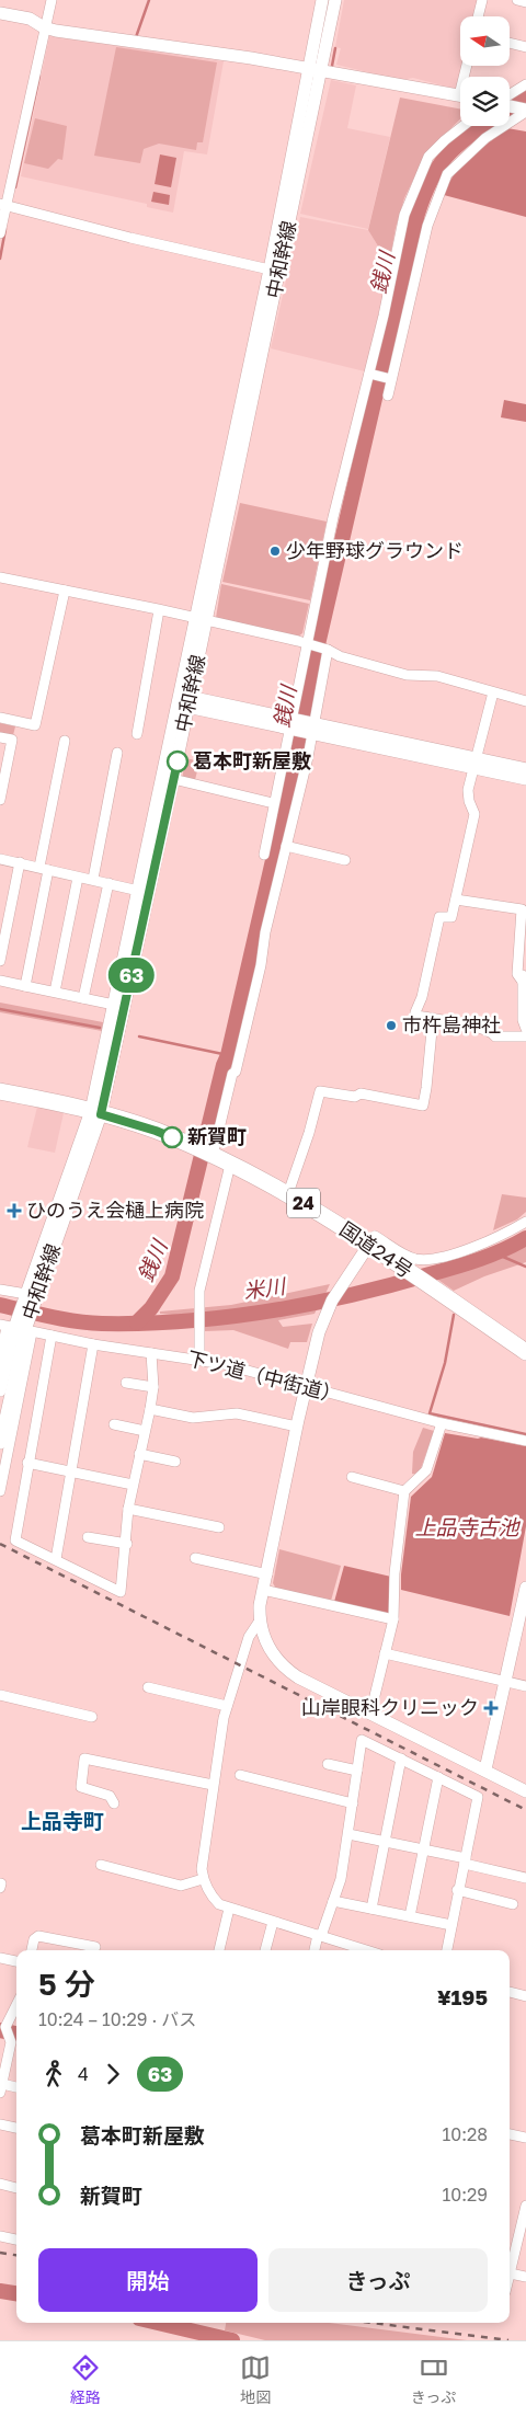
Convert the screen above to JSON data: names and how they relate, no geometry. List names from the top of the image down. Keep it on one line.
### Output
{"streets":{"highway":["24","国道24号"],"main road":["中和幹線"],"street":["下ツ道（中街道）"]},"crossings":[["中和幹線","国道24号"],["中和幹線","下ツ道（中街道）"]],"districts":["上品寺町"],"water":["銭川","米川","上品寺古池"],"places":{"other":["少年野球グラウンド","葛本町新屋敷","市杵島神社","新賀町"],"health":["ひのうえ会樋上病院","山岸眼科クリニック"]},"lines":["bus line 63"],"north":"left","page":{"on_map":"63","heading":["5 分","10:24 – 10:29 · バス","¥195"],"legs":["4","63"],"list":[{"name":"葛本町新屋敷","value":"10:28"},{"name":"新賀町","value":"10:29"}],"buttons":["開始","きっぷ"],"tabs":["経路","地図","きっぷ"]}}
